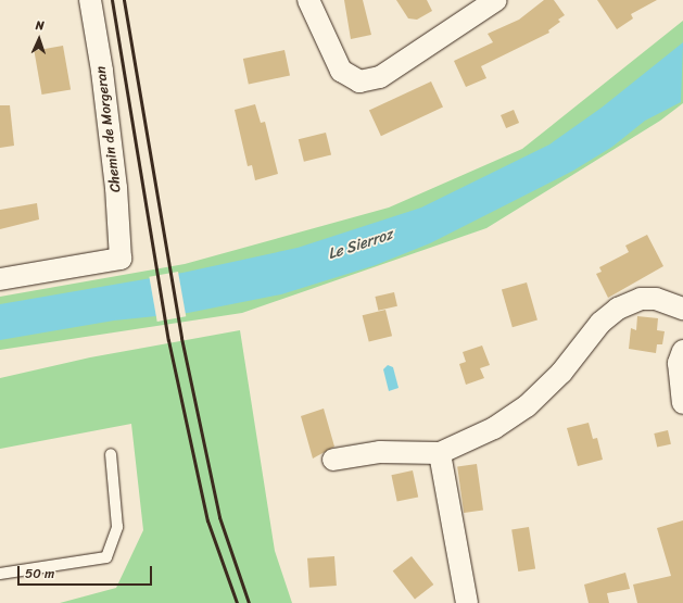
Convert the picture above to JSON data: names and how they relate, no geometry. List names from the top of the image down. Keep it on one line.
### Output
{"streets":{"street":["Chemin de Morgeran"]},"water":["Le Sierroz"],"scale_bar":"50 m","north":"top"}
